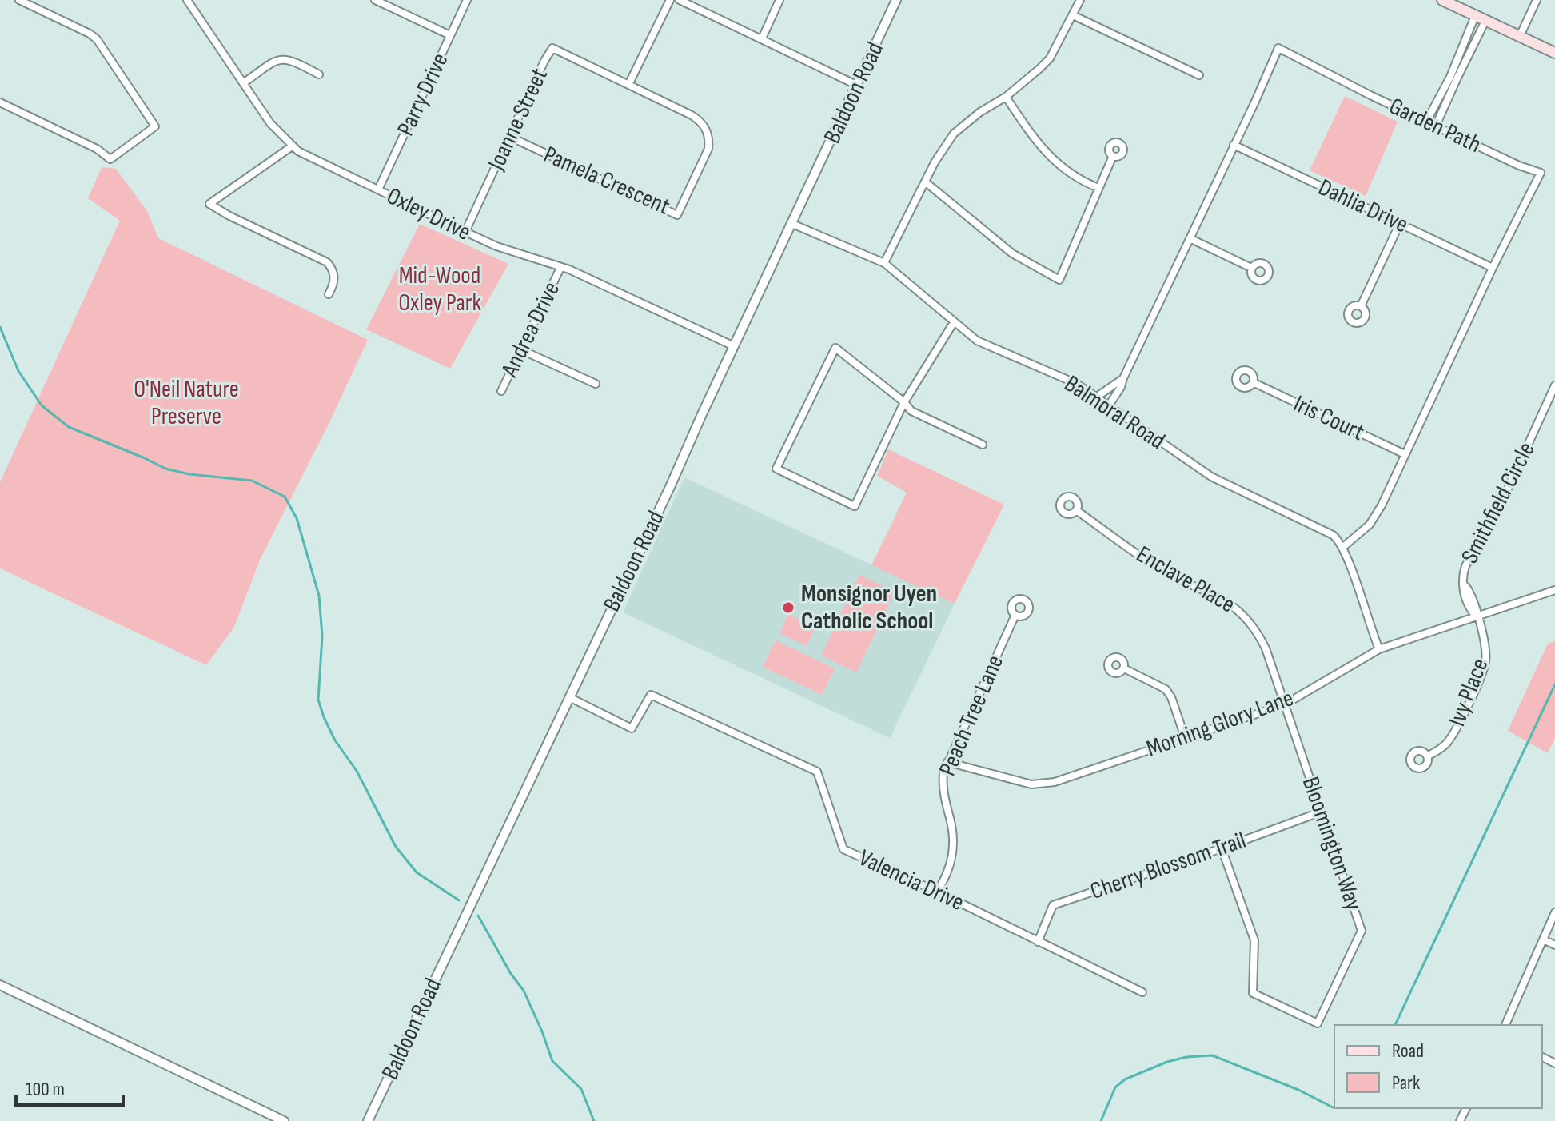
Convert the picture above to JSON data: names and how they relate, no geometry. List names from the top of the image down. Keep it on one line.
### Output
{"streets":{"street":["Baldoon Road","Parry Drive","Joanne Street","Garden Path","Pamela Crescent","Dahlia Drive","Oxley Drive","Andrea Drive","Balmoral Road","Iris Court","Smithfield Circle","Enclave Place","Ivy Place","Peach Tree Lane","Morning Glory Lane","Bloomington Way","Cherry Blossom Trail","Valencia Drive"]},"crossings":[["Baldoon Road","Oxley Drive"],["Baldoon Road","Balmoral Road"],["Baldoon Road","Valencia Drive"],["Parry Drive","Oxley Drive"],["Joanne Street","Pamela Crescent"],["Joanne Street","Oxley Drive"],["Garden Path","Dahlia Drive"],["Garden Path","Balmoral Road"],["Garden Path","Iris Court"],["Oxley Drive","Andrea Drive"],["Smithfield Circle","Ivy Place"],["Smithfield Circle","Morning Glory Lane"],["Enclave Place","Morning Glory Lane"],["Enclave Place","Bloomington Way"],["Ivy Place","Morning Glory Lane"],["Peach Tree Lane","Morning Glory Lane"],["Peach Tree Lane","Valencia Drive"],["Morning Glory Lane","Bloomington Way"],["Bloomington Way","Cherry Blossom Trail"],["Cherry Blossom Trail","Valencia Drive"]],"parks":["Mid-Wood Oxley Park","O'Neil Nature Preserve"],"places":["Monsignor Uyen Catholic School"],"legend":["Road","Park"],"scale_bar":"100 m"}
